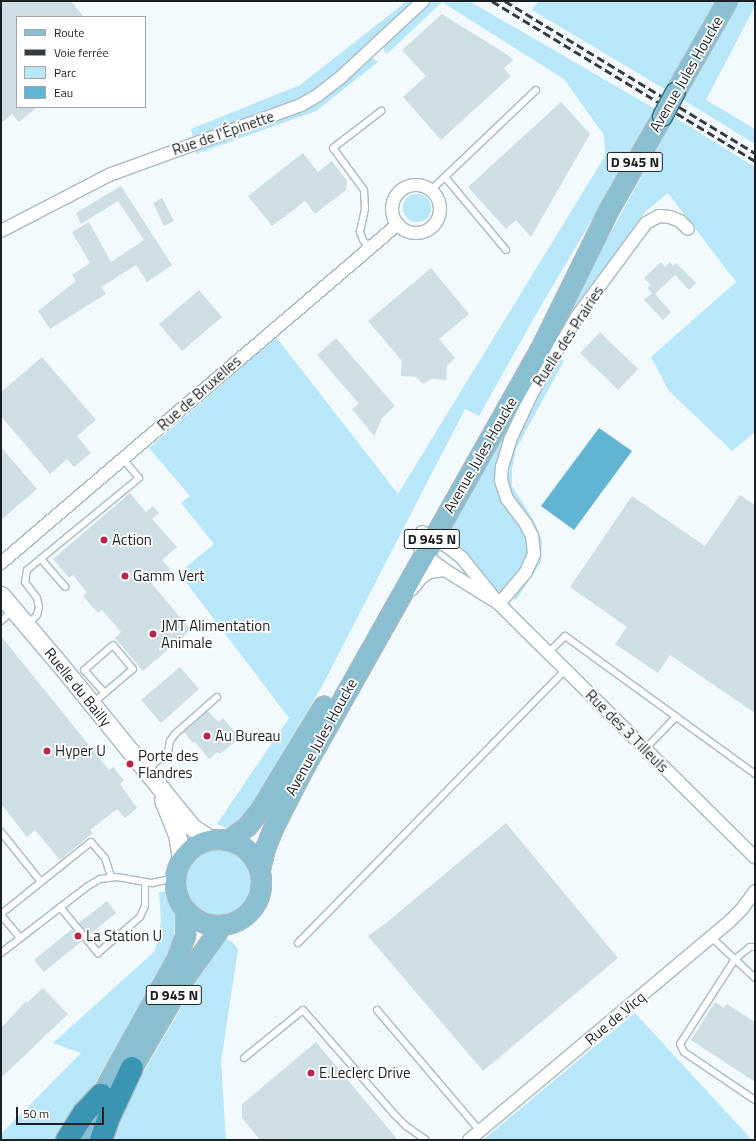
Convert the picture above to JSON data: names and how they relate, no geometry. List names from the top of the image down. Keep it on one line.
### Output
{"streets":{"main road":["Avenue Jules Houcke","D 945 N"],"street":["Rue de l'Épinette","Ruelle des Prairies","Rue de Bruxelles","Ruelle du Bailly","Rue des 3 Tilleuls","Rue de Vicq"]},"crossings":[["Avenue Jules Houcke","D 945 N"],["Avenue Jules Houcke","Ruelle du Bailly"],["Avenue Jules Houcke","Rue des 3 Tilleuls"],["D 945 N","Ruelle du Bailly"],["Ruelle des Prairies","Rue des 3 Tilleuls"]],"places":["Action","Gamm Vert","JMT Alimentation Animale","Au Bureau","Hyper U","Porte des Flandres","La Station U","E.Leclerc Drive"],"legend":["Route","Voie ferrée","Parc","Eau"],"scale_bar":"50 m"}
